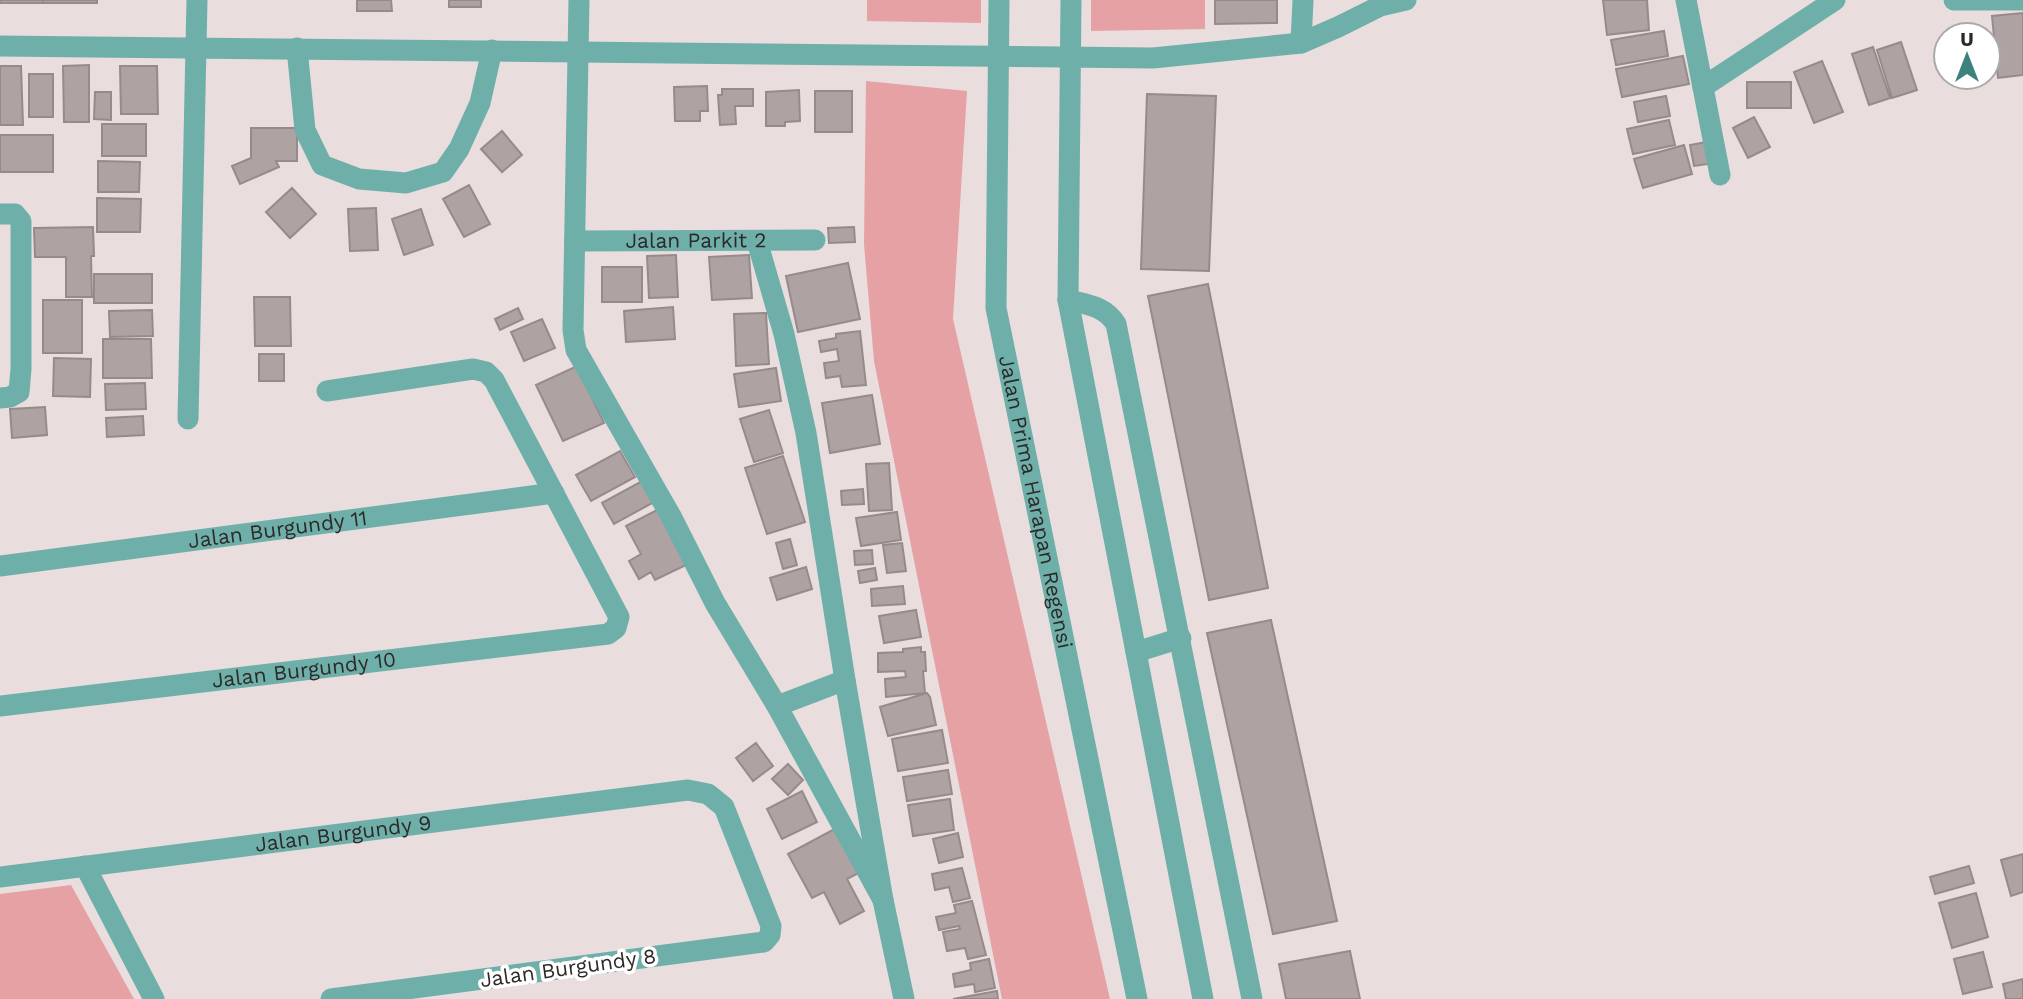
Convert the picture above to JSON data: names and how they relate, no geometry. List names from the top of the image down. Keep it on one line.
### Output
{"streets":{"street":["Jalan Parkit 2","Jalan Prima Harapan Regensi","Jalan Burgundy 11","Jalan Burgundy 10","Jalan Burgundy 9","Jalan Burgundy 8"]},"crossings":[["Jalan Burgundy 11","Jalan Burgundy 10"],["Jalan Burgundy 9","Jalan Burgundy 8"]],"north":"top"}
